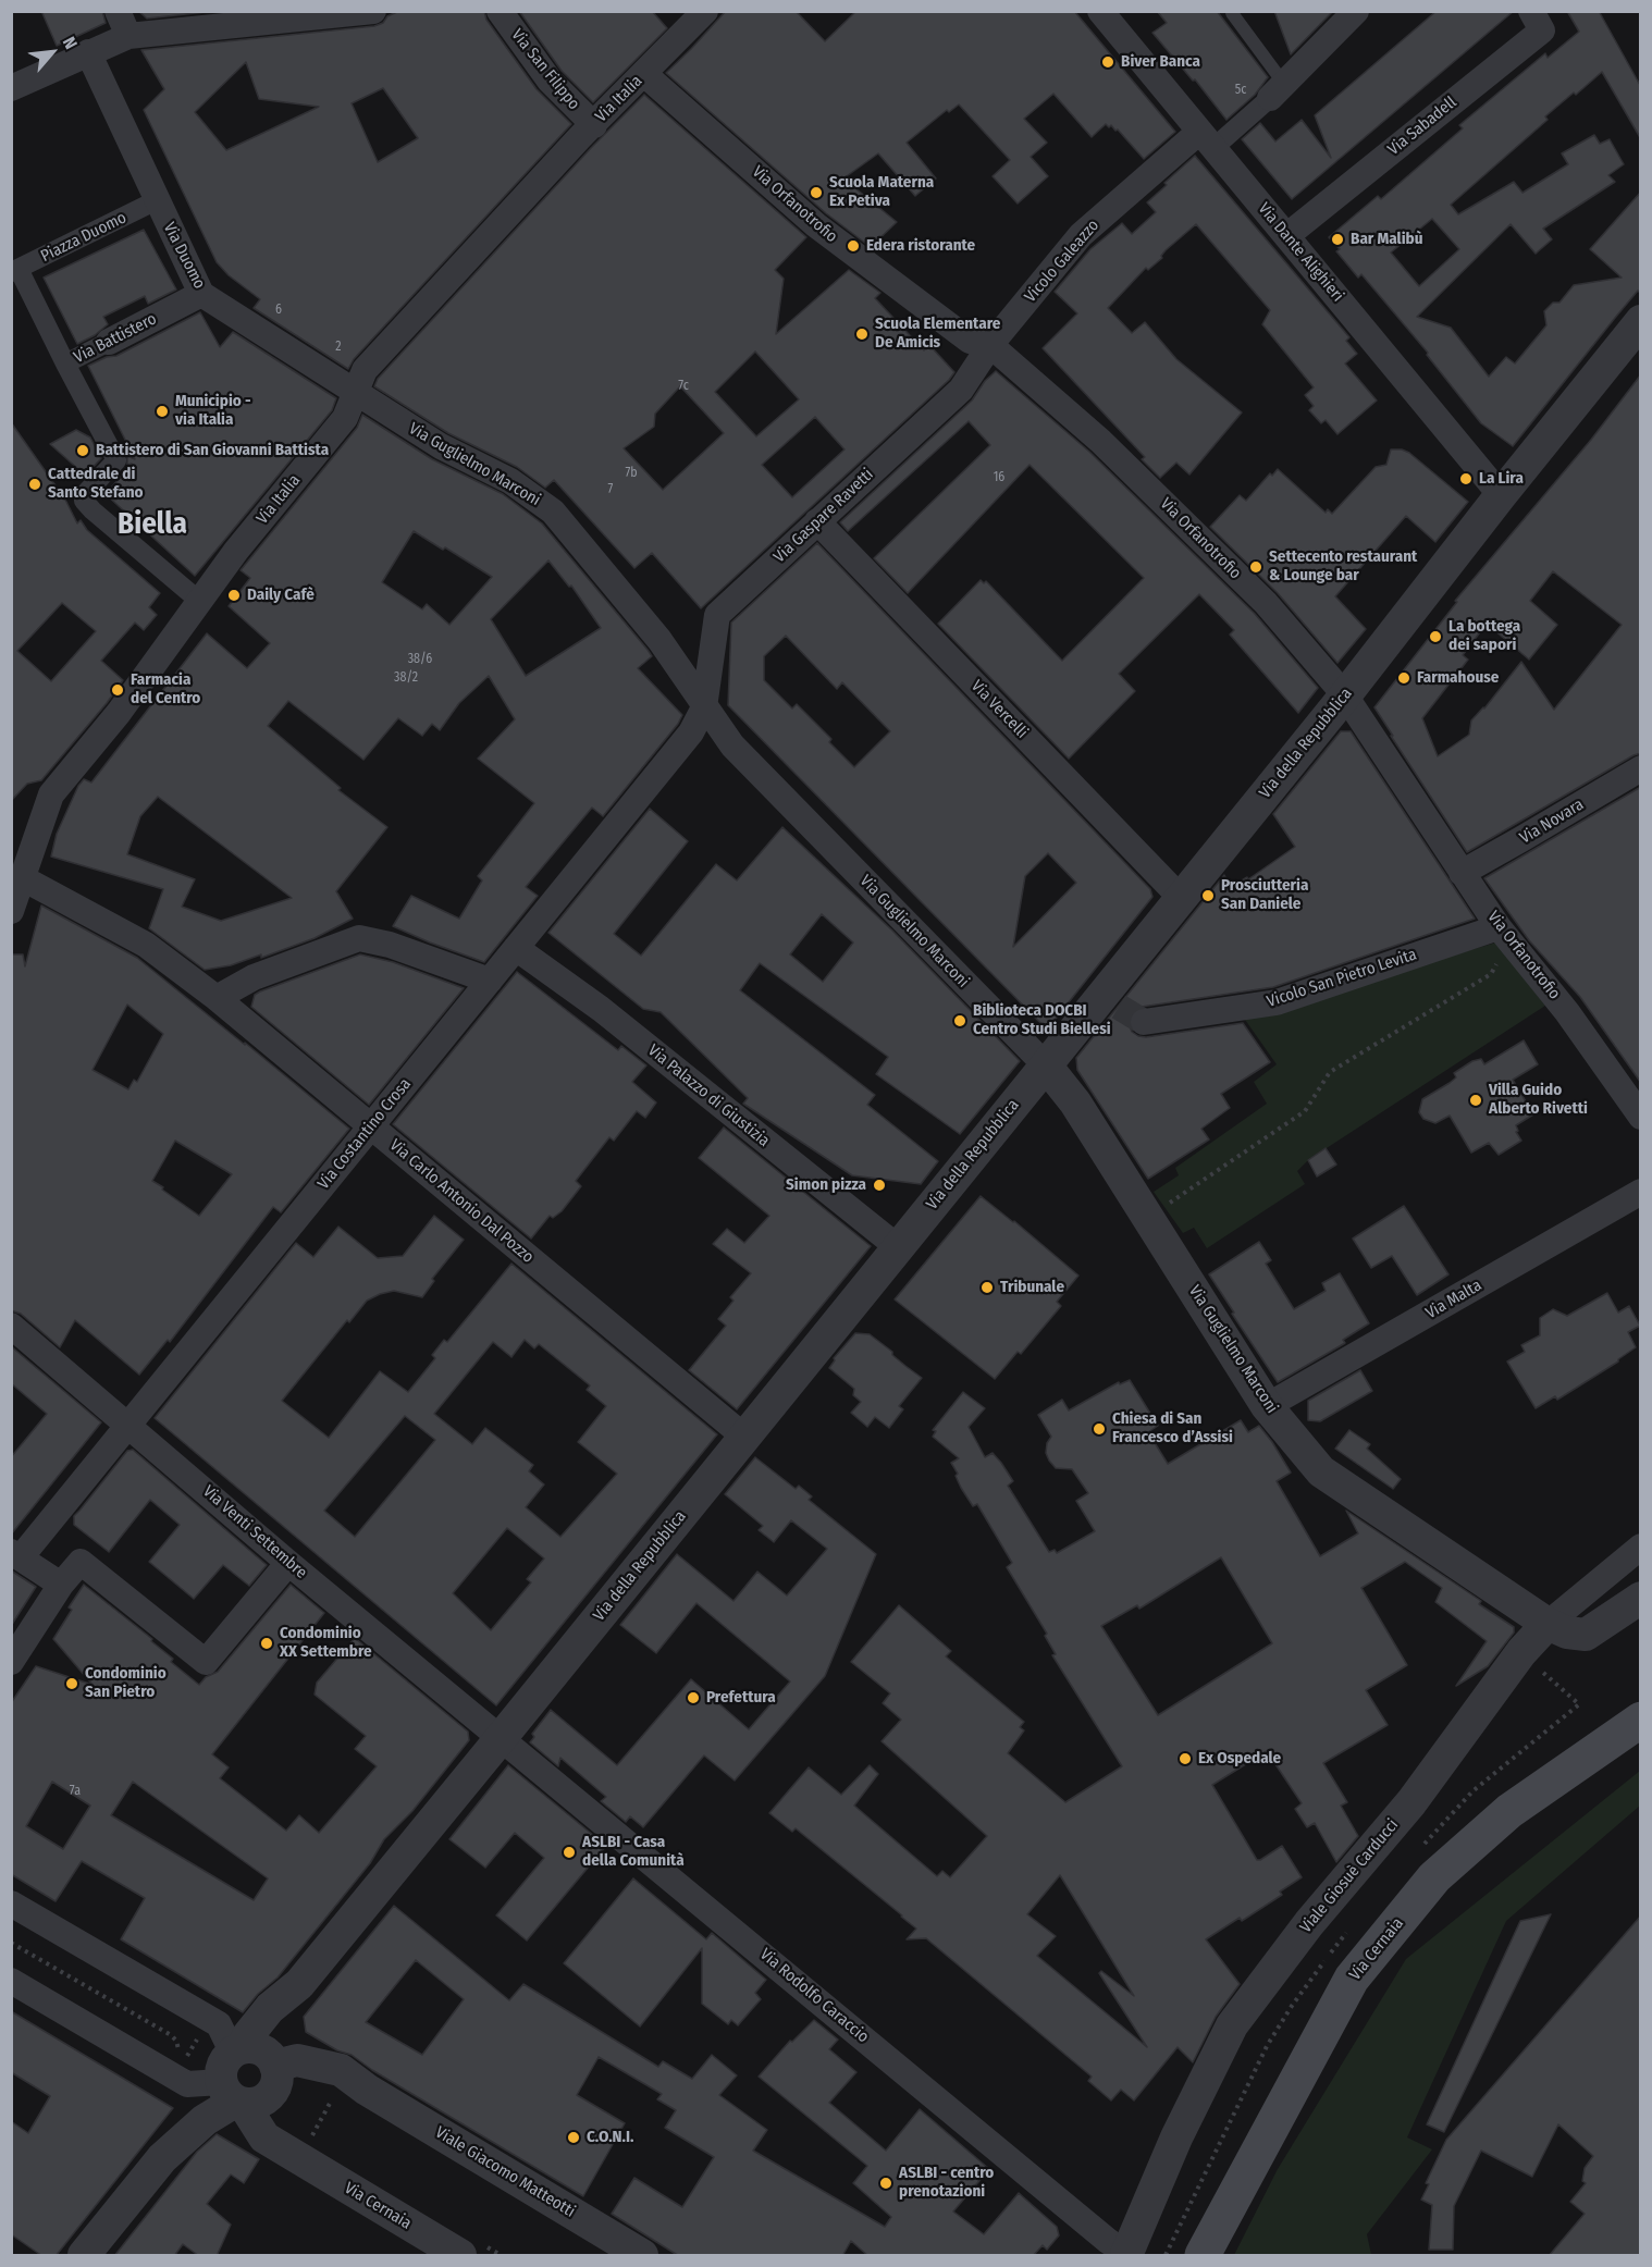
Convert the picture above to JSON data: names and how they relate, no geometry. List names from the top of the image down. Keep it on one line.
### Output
{"streets":{"main road":["Via Cernaia"],"street":["Via San Filippo","Via Italia","Via Sabadell","Via Orfanotrofio","Piazza Duomo","Via Dante Alighieri","Via Duomo","Vicolo Galeazzo","Via Battistero","Via Guglielmo Marconi","Via Gaspare Ravetti","Via Vercelli","Via della Repubblica","Via Novara","Vicolo San Pietro Levita","Via Palazzo di Giustizia","Via Costantino Crosa","Via Carlo Antonio Dal Pozzo","Via Malta","Via Venti Settembre","Viale Giosuè Carducci","Via Rodolfo Caraccio","Viale Giacomo Matteotti"]},"crossings":[["Via San Filippo","Via Italia"],["Via Italia","Via Orfanotrofio"],["Via Italia","Via Duomo"],["Via Italia","Via Battistero"],["Via Italia","Via Guglielmo Marconi"],["Via Italia","Via Carlo Antonio Dal Pozzo"],["Via Sabadell","Via Dante Alighieri"],["Via Orfanotrofio","Vicolo Galeazzo"],["Via Orfanotrofio","Via Gaspare Ravetti"],["Via Orfanotrofio","Via della Repubblica"],["Via Orfanotrofio","Via Novara"],["Via Orfanotrofio","Vicolo San Pietro Levita"],["Piazza Duomo","Via Duomo"],["Via Dante Alighieri","Vicolo Galeazzo"],["Via Dante Alighieri","Via della Repubblica"],["Via Duomo","Via Battistero"],["Via Duomo","Via Guglielmo Marconi"],["Vicolo Galeazzo","Via Gaspare Ravetti"],["Via Guglielmo Marconi","Via Gaspare Ravetti"],["Via Guglielmo Marconi","Via della Repubblica"],["Via Guglielmo Marconi","Via Costantino Crosa"],["Via Guglielmo Marconi","Via Malta"],["Via Guglielmo Marconi","Viale Giosuè Carducci"],["Via Gaspare Ravetti","Via Vercelli"],["Via Gaspare Ravetti","Via Costantino Crosa"],["Via Vercelli","Via della Repubblica"],["Via della Repubblica","Via Palazzo di Giustizia"],["Via della Repubblica","Via Carlo Antonio Dal Pozzo"],["Via della Repubblica","Via Venti Settembre"],["Via della Repubblica","Via Cernaia"],["Via della Repubblica","Via Rodolfo Caraccio"],["Via della Repubblica","Viale Giacomo Matteotti"],["Via Palazzo di Giustizia","Via Costantino Crosa"],["Via Costantino Crosa","Via Carlo Antonio Dal Pozzo"],["Via Costantino Crosa","Via Venti Settembre"],["Via Venti Settembre","Via Rodolfo Caraccio"],["Viale Giosuè Carducci","Via Rodolfo Caraccio"],["Via Cernaia","Viale Giacomo Matteotti"]],"districts":["Biella"],"places":["Biver Banca","Scuola Materna Ex Petiva","Bar Malibù","Edera ristorante","Scuola Elementare De Amicis","Municipio - via Italia","Battistero di San Giovanni Battista","La Lira","Cattedrale di Santo Stefano","Settecento restaurant & Lounge bar","Daily Cafè","La bottega dei sapori","Farmahouse","Farmacia del Centro","Prosciutteria San Daniele","Biblioteca DOCBI Centro Studi Biellesi","Villa Guido Alberto Rivetti","Simon pizza","Tribunale","Chiesa di San Francesco d’Assisi","Condominio XX Settembre","Condominio San Pietro","Prefettura","Ex Ospedale","ASLBI - Casa della Comunità","C.O.N.I.","ASLBI - centro prenotazioni"],"house_numbers":["5c","6","2","7c","7b","16","7","38/6","38/2","7a"],"north":"top right"}
